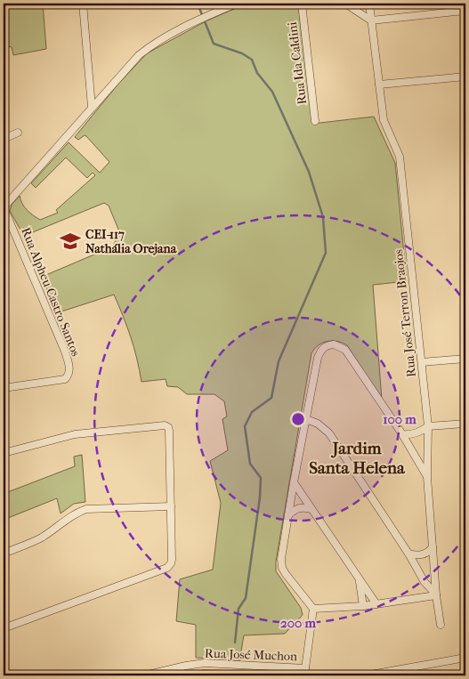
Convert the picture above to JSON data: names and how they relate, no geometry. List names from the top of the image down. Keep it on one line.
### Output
{"streets":{"street":["Rua Ida Caldini","Rua Alpheu Castro Santos","Rua José Terron Braojos","Rua José Muchon"]},"districts":["Jardim Santa Helena"],"places":{"school or university":["CEI-117 Nathália Orejana"]},"rings":["100 m","200 m"]}
